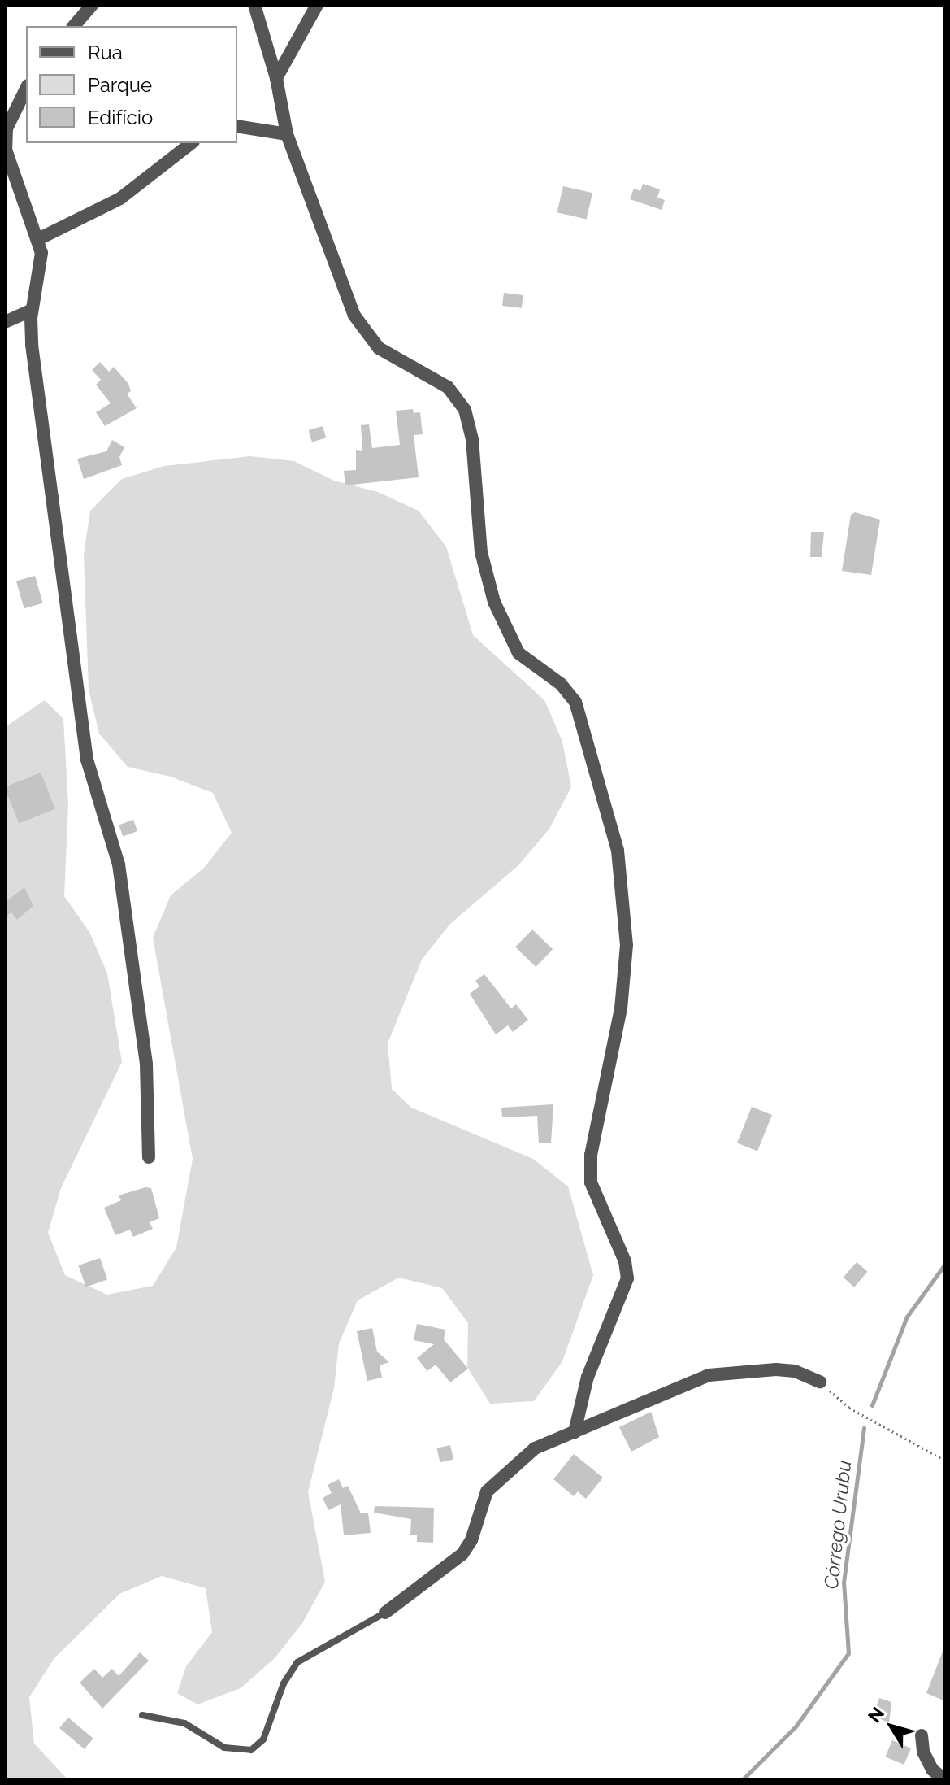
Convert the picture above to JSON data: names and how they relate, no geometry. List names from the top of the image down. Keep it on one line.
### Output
{"water":["Córrego Urubu"],"legend":["Rua","Parque","Edifício"],"north":"top left"}
